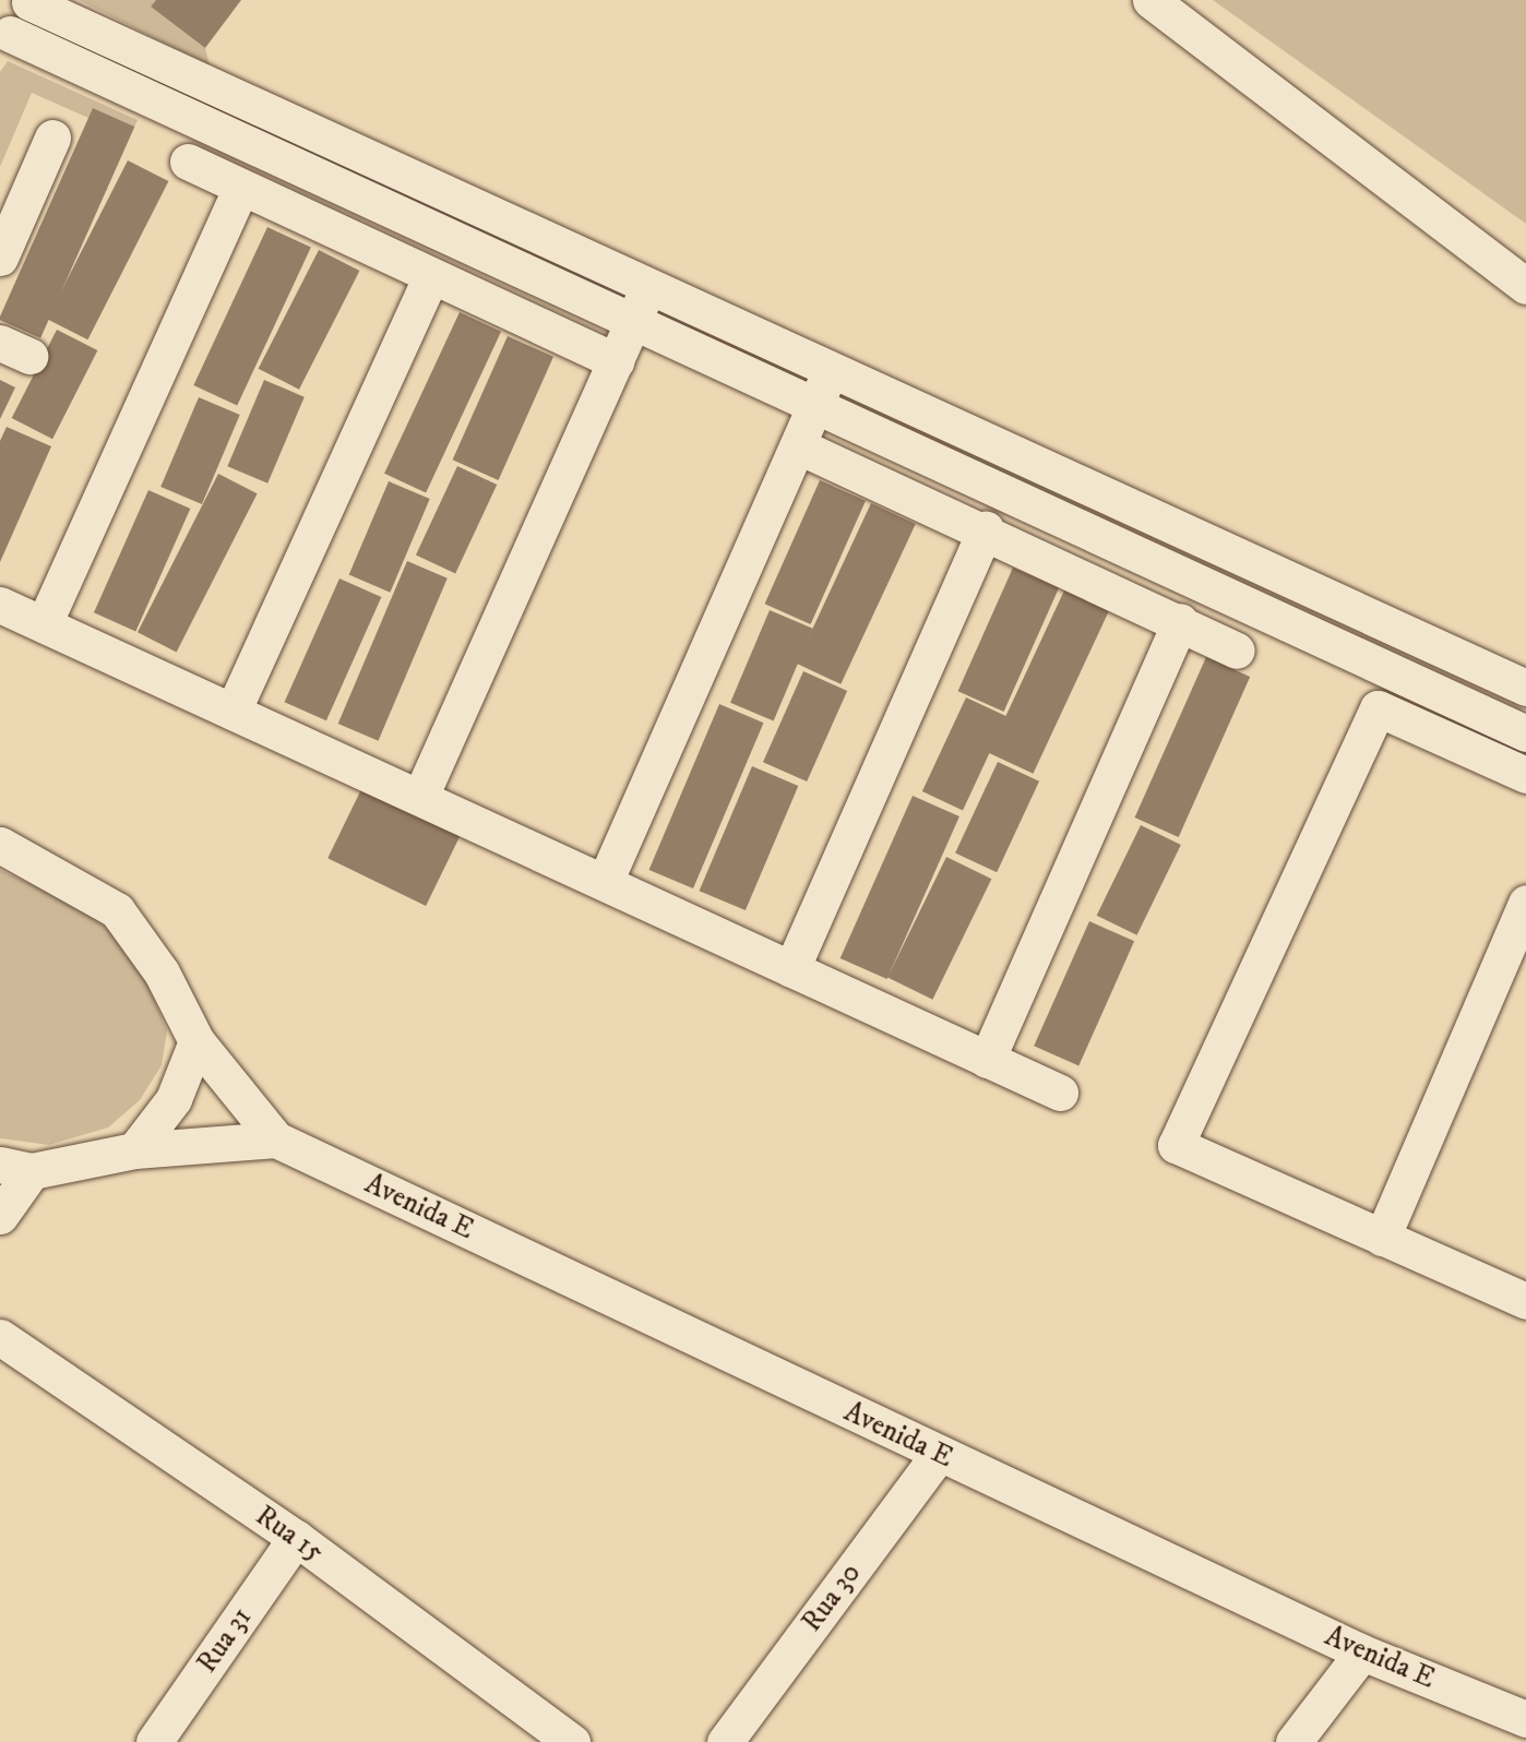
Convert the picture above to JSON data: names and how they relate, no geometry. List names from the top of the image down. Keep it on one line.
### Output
{"streets":{"street":["Avenida E","Rua 15","Rua 30","Rua 31"]},"crossings":[["Avenida E","Rua 30"],["Rua 15","Rua 31"]]}
